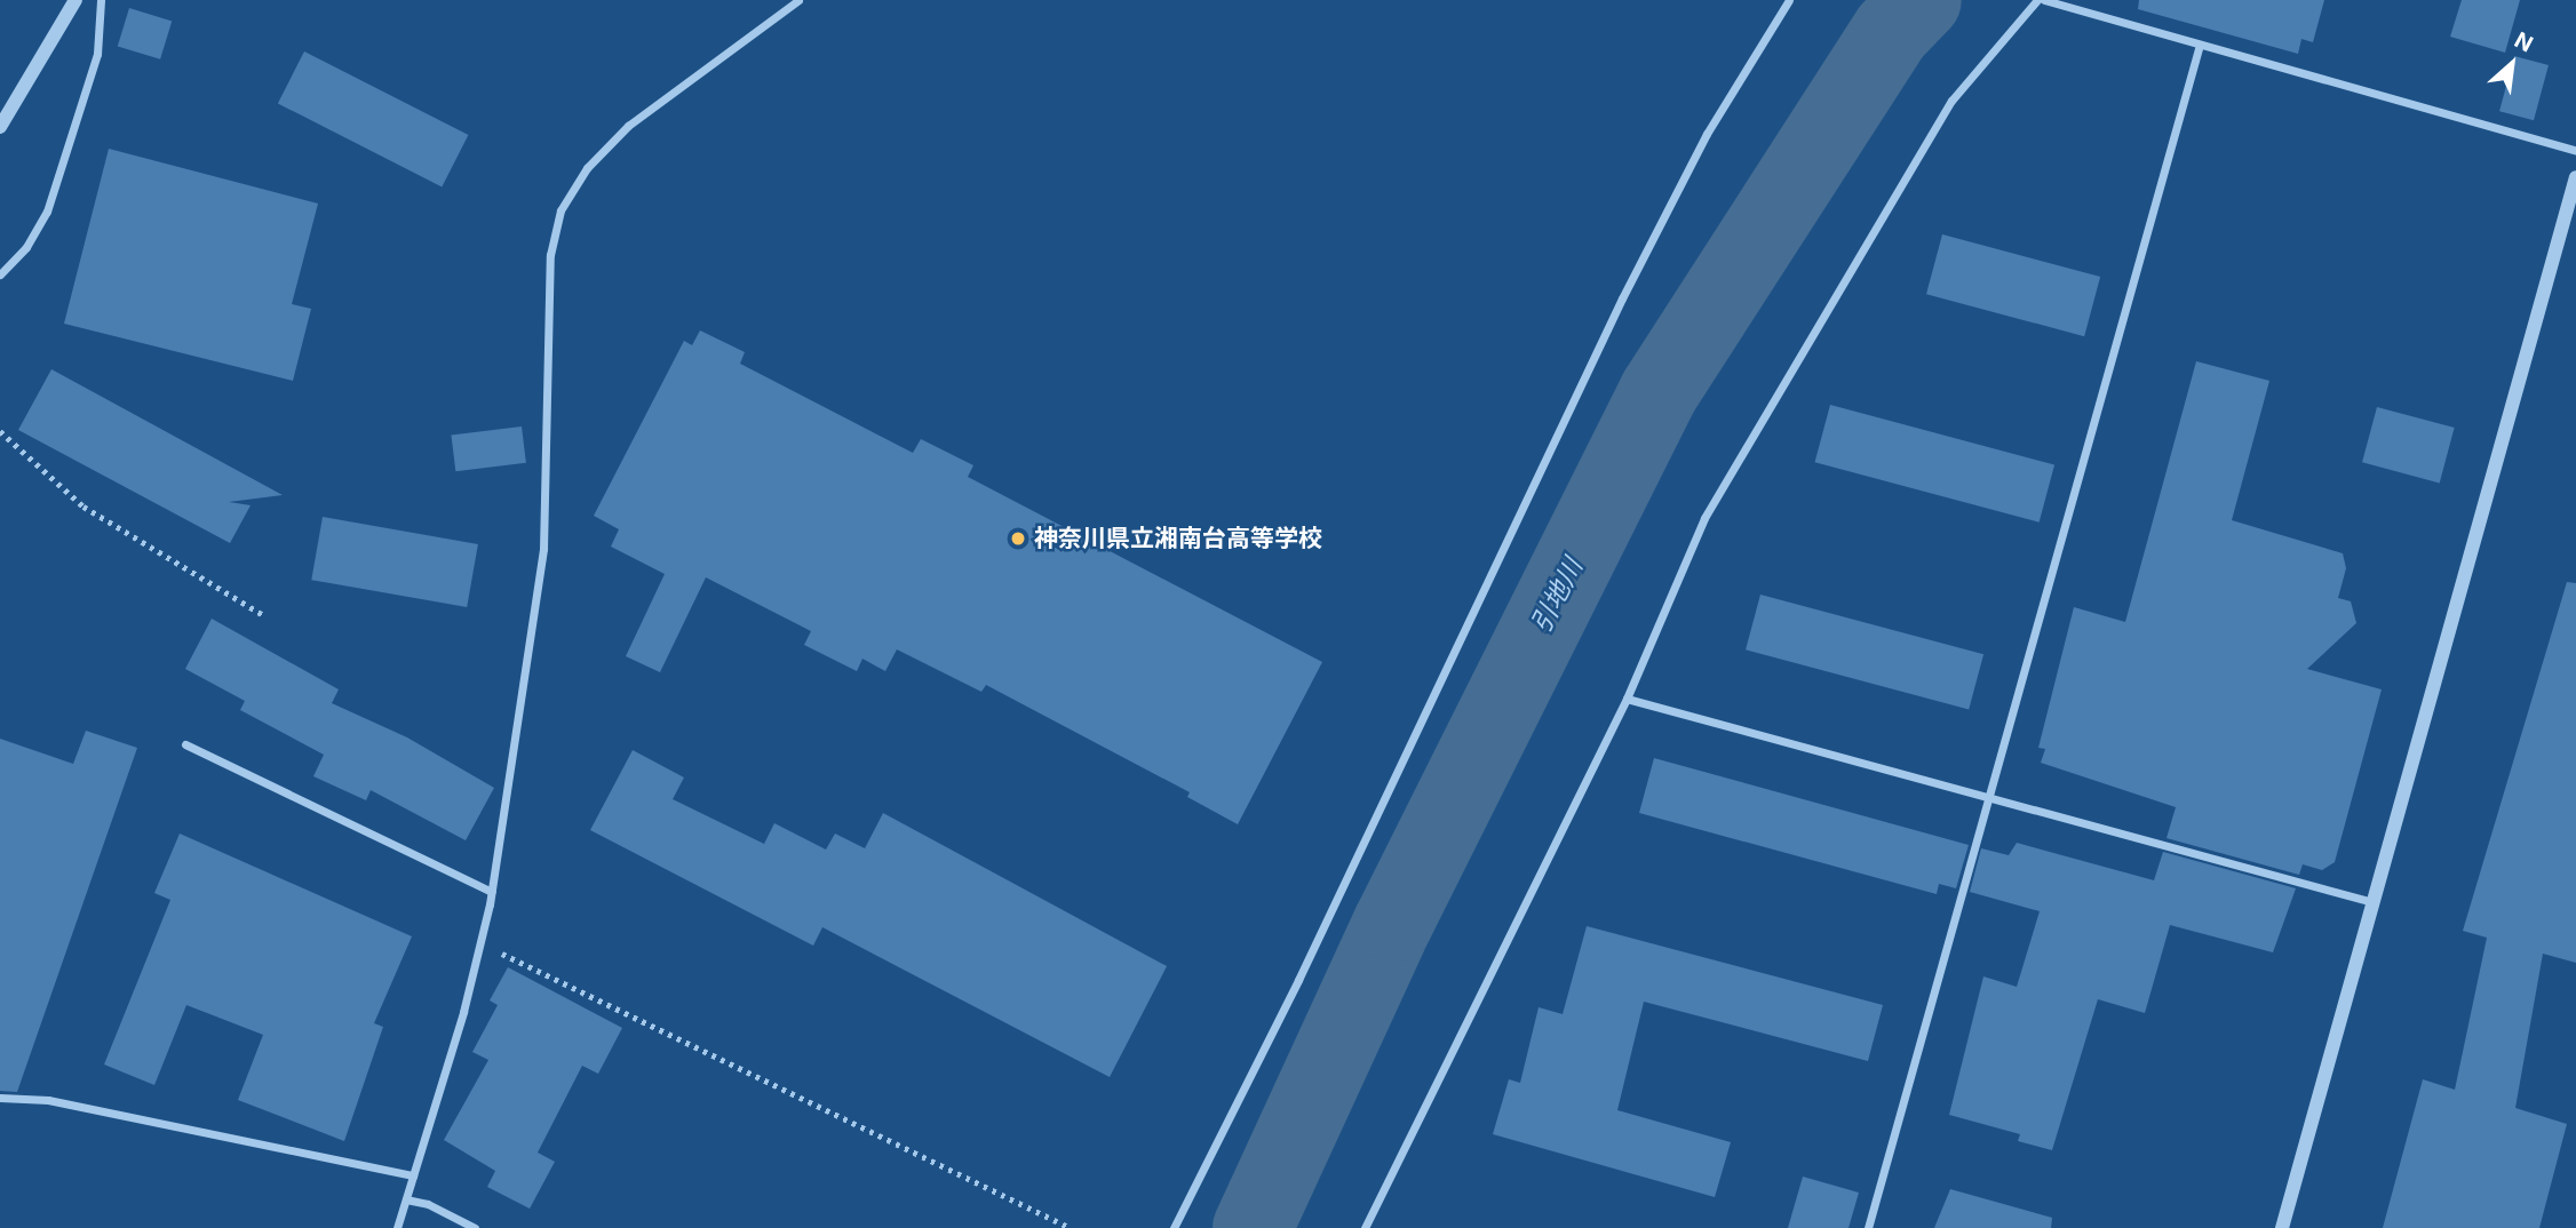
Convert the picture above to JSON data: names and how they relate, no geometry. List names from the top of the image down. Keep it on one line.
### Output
{"water":["引地川"],"places":["神奈川県立湘南台高等学校"],"north":"top right"}
